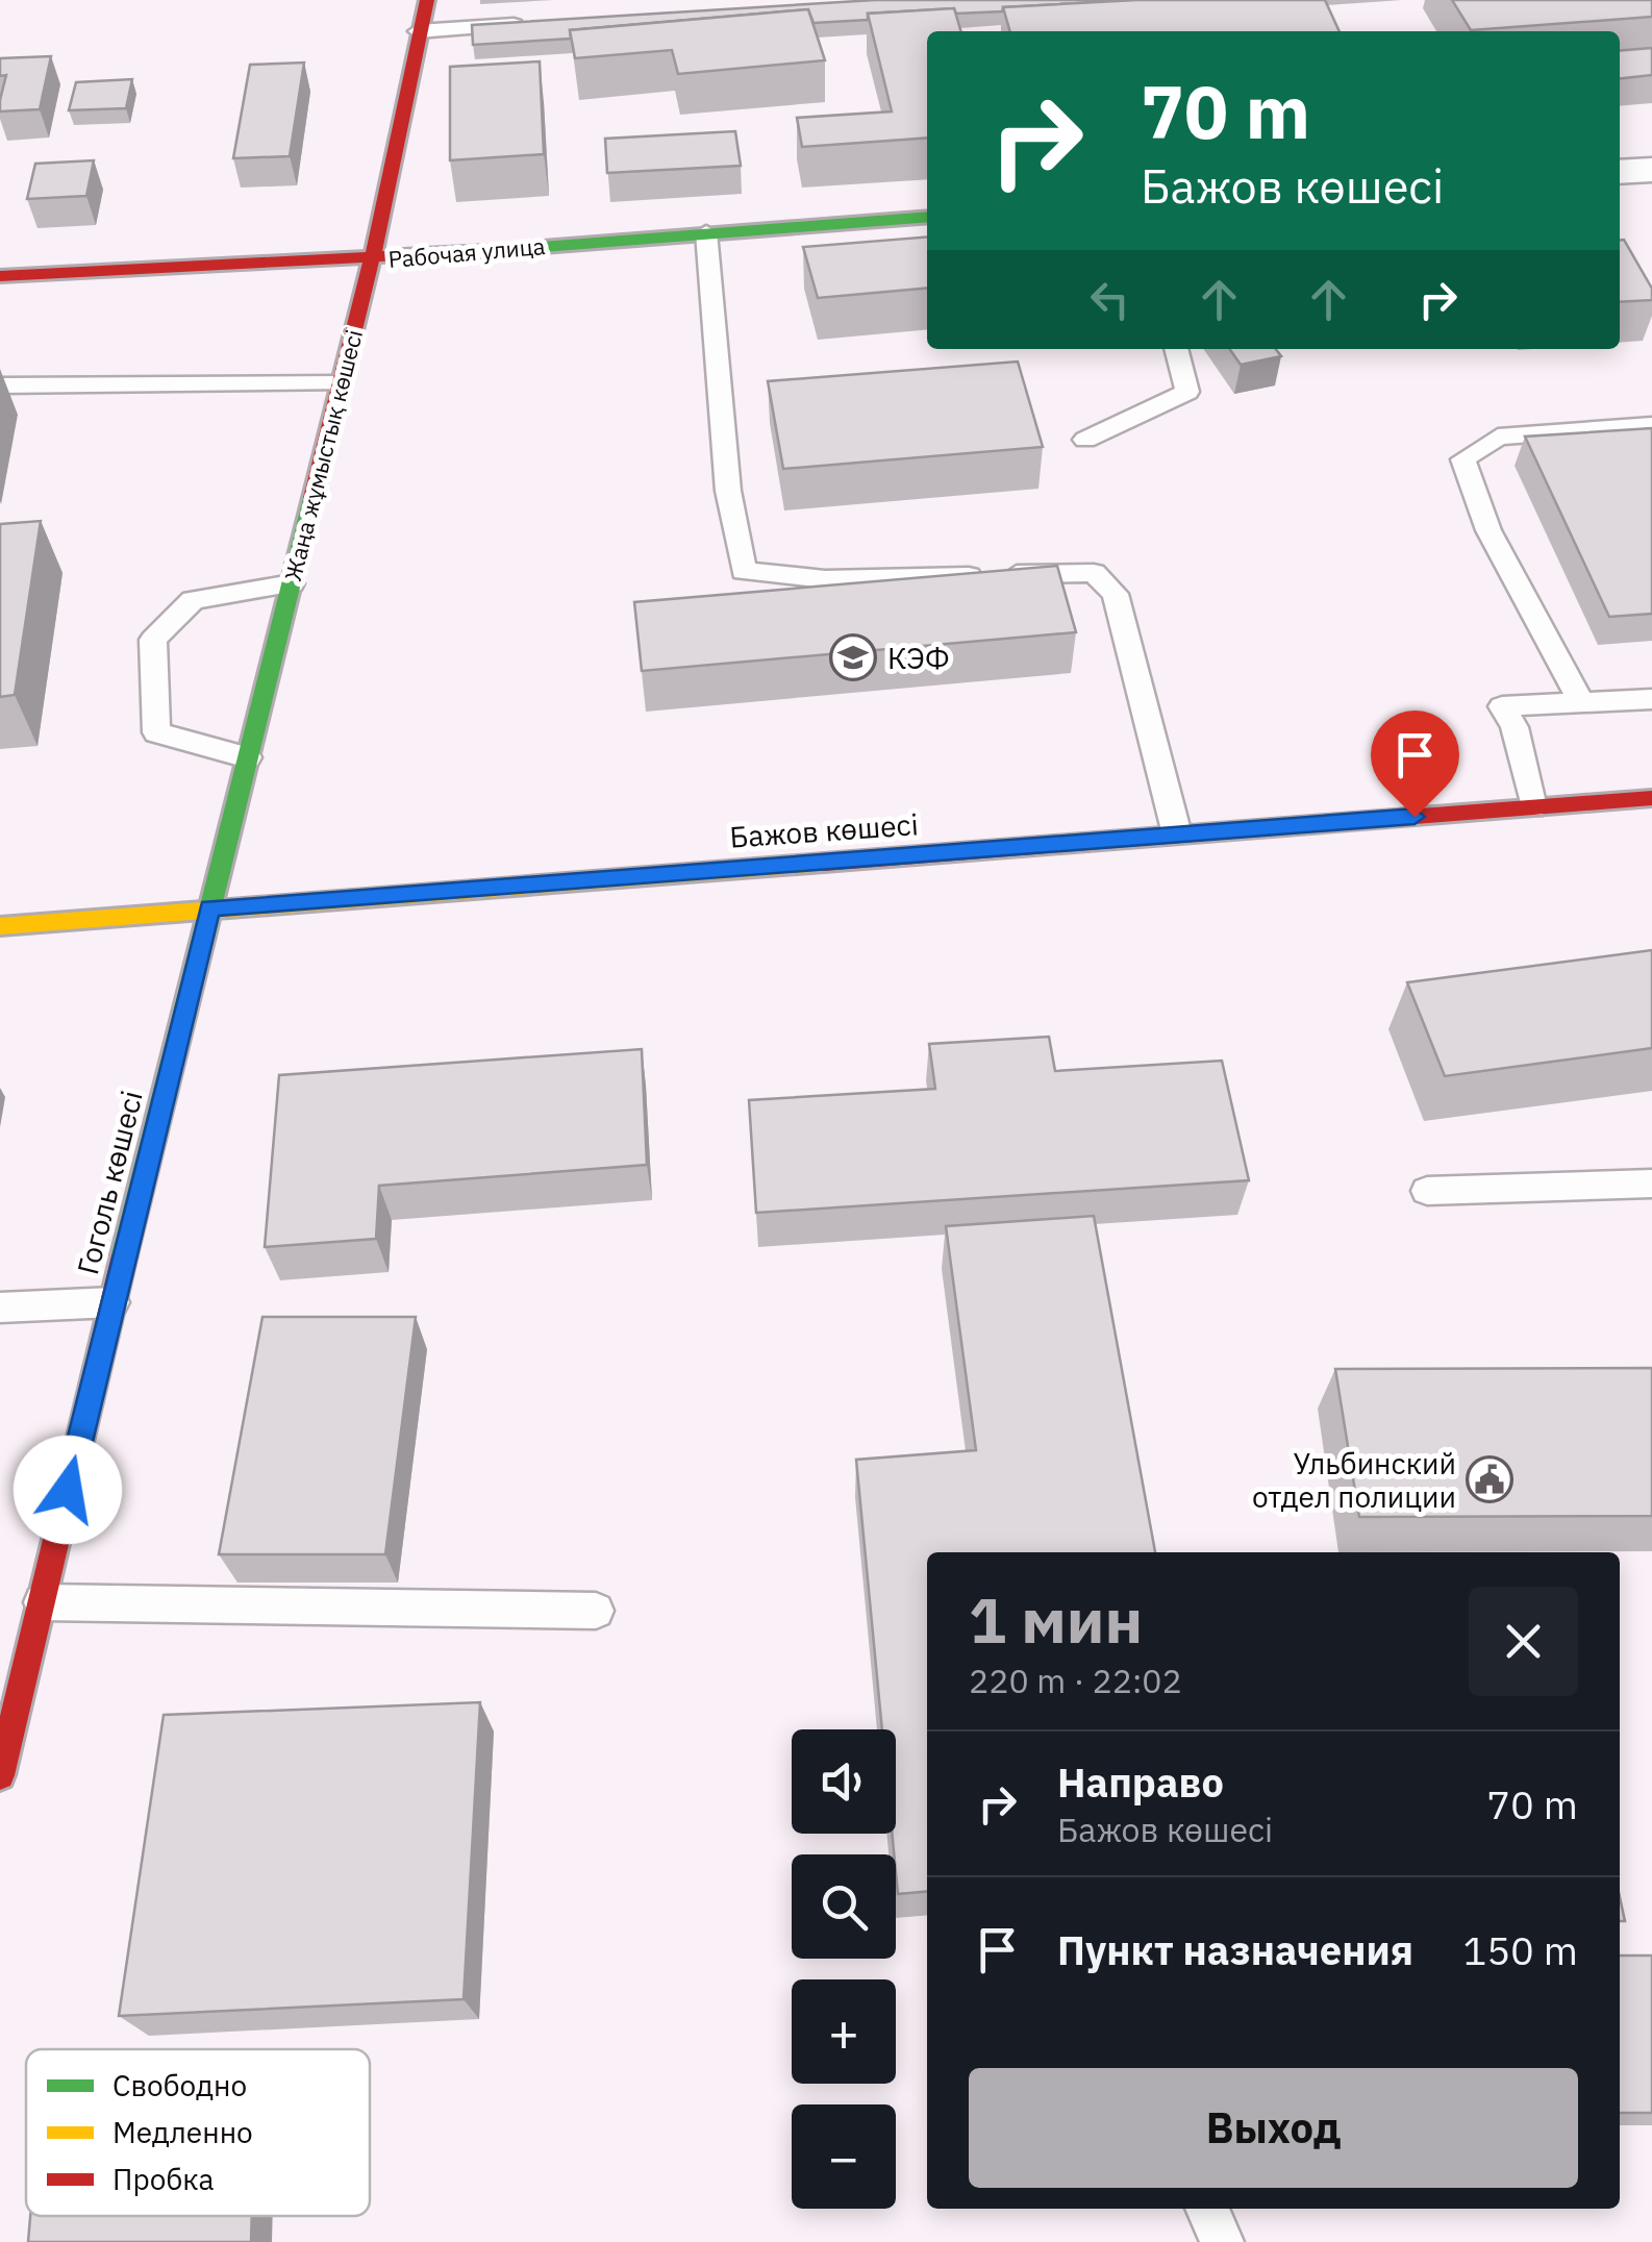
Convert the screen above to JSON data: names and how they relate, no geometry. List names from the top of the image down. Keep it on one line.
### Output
{"streets":{"street":["Рабочая улица","Жаңа жұмыстық көшесі","Бажов көшесі","Гоголь көшесі"]},"crossings":[["Рабочая улица","Жаңа жұмыстық көшесі"],["Жаңа жұмыстық көшесі","Бажов көшесі"],["Жаңа жұмыстық көшесі","Гоголь көшесі"],["Бажов көшесі","Гоголь көшесі"]],"places":{"school or university":["КЭФ"],"public building":["Ульбинский отдел полиции"]},"legend":["Свободно","Медленно","Пробка"],"page":{"turn":["70 m","Бажов көшесі"],"heading":["1 мин","220 m · 22:02"],"map_buttons":["+","−"],"list":[{"name":"Направо","note":"Бажов көшесі","value":"70 m"},{"name":"Пункт назначения","value":"150 m"}],"buttons":"Выход"}}
